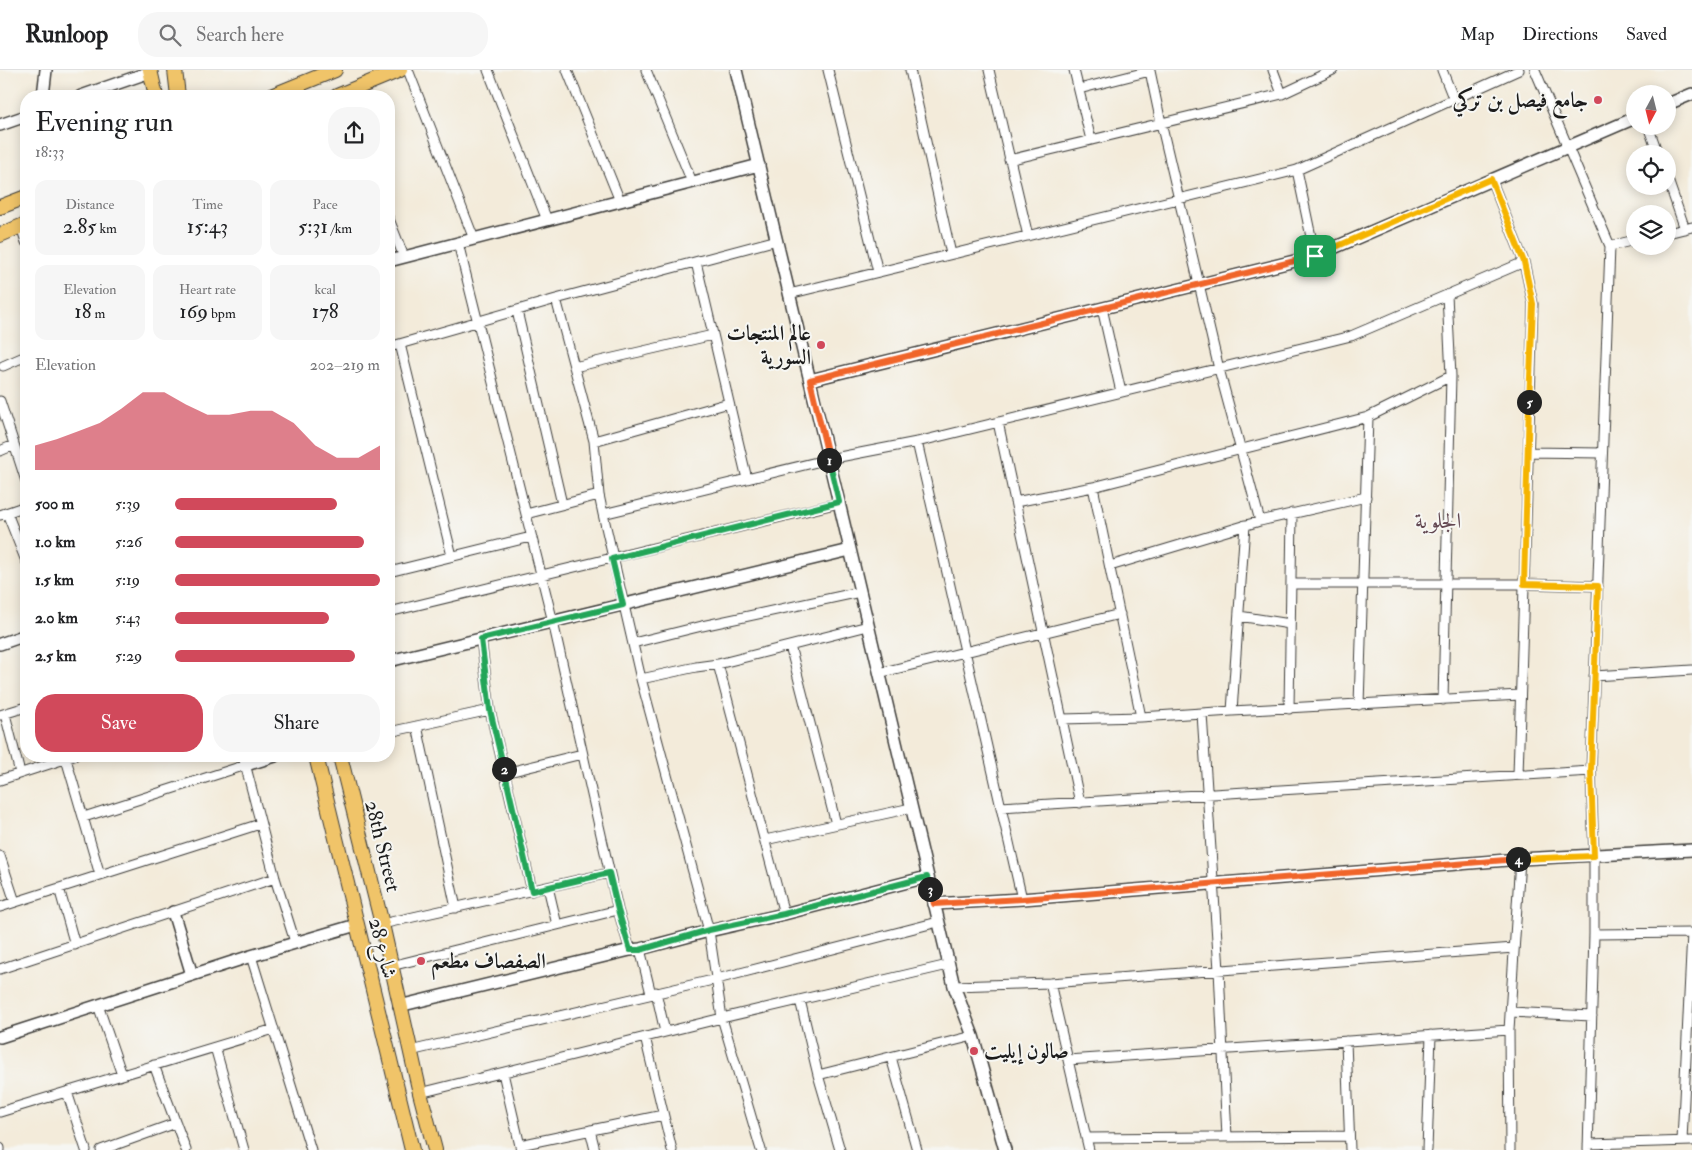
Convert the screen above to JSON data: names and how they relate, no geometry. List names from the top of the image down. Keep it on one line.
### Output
{"streets":{"main road":["28th Street","شارع 28"]},"districts":["الجلوية"],"places":["جامع فيصل بن تركي","عالم المنتجات السورية","الصفصاف مطعم","صالون إيليت"],"north":"bottom","page":{"header":"Runloop","search":"Search here","nav":["Map","Directions","Saved"],"heading":["Evening run","18:33"],"stats":[["Distance","2.85 km"],["Time","15:43"],["Pace","5:31 /km"],["Elevation","18 m"],["Heart rate","169 bpm"],["kcal","178"]],"chart":["Elevation","202–219 m"],"pins":["5","1","2","4","3"],"list":[{"name":"500 m","note":"5:39"},{"name":"1.0 km","note":"5:26"},{"name":"1.5 km","note":"5:19"},{"name":"2.0 km","note":"5:43"},{"name":"2.5 km","note":"5:29"}],"buttons":["Save","Share"]}}
